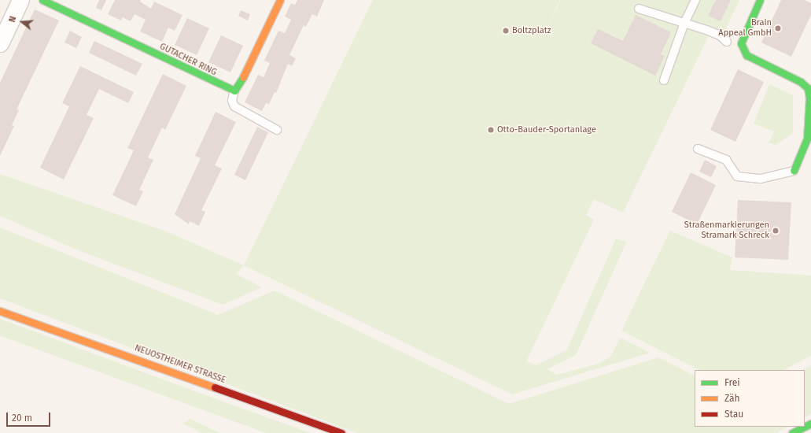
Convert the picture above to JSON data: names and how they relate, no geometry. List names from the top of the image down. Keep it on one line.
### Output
{"streets":{"street":["GUTACHER RING","NEUOSTHEIMER STRASSE"]},"places":["Brain Appeal GmbH","Boltzplatz","Otto-Bauder-Sportanlage","Straßenmarkierungen Stramark Schreck"],"legend":["Frei","Zäh","Stau"],"scale_bar":"20 m","north":"left"}
